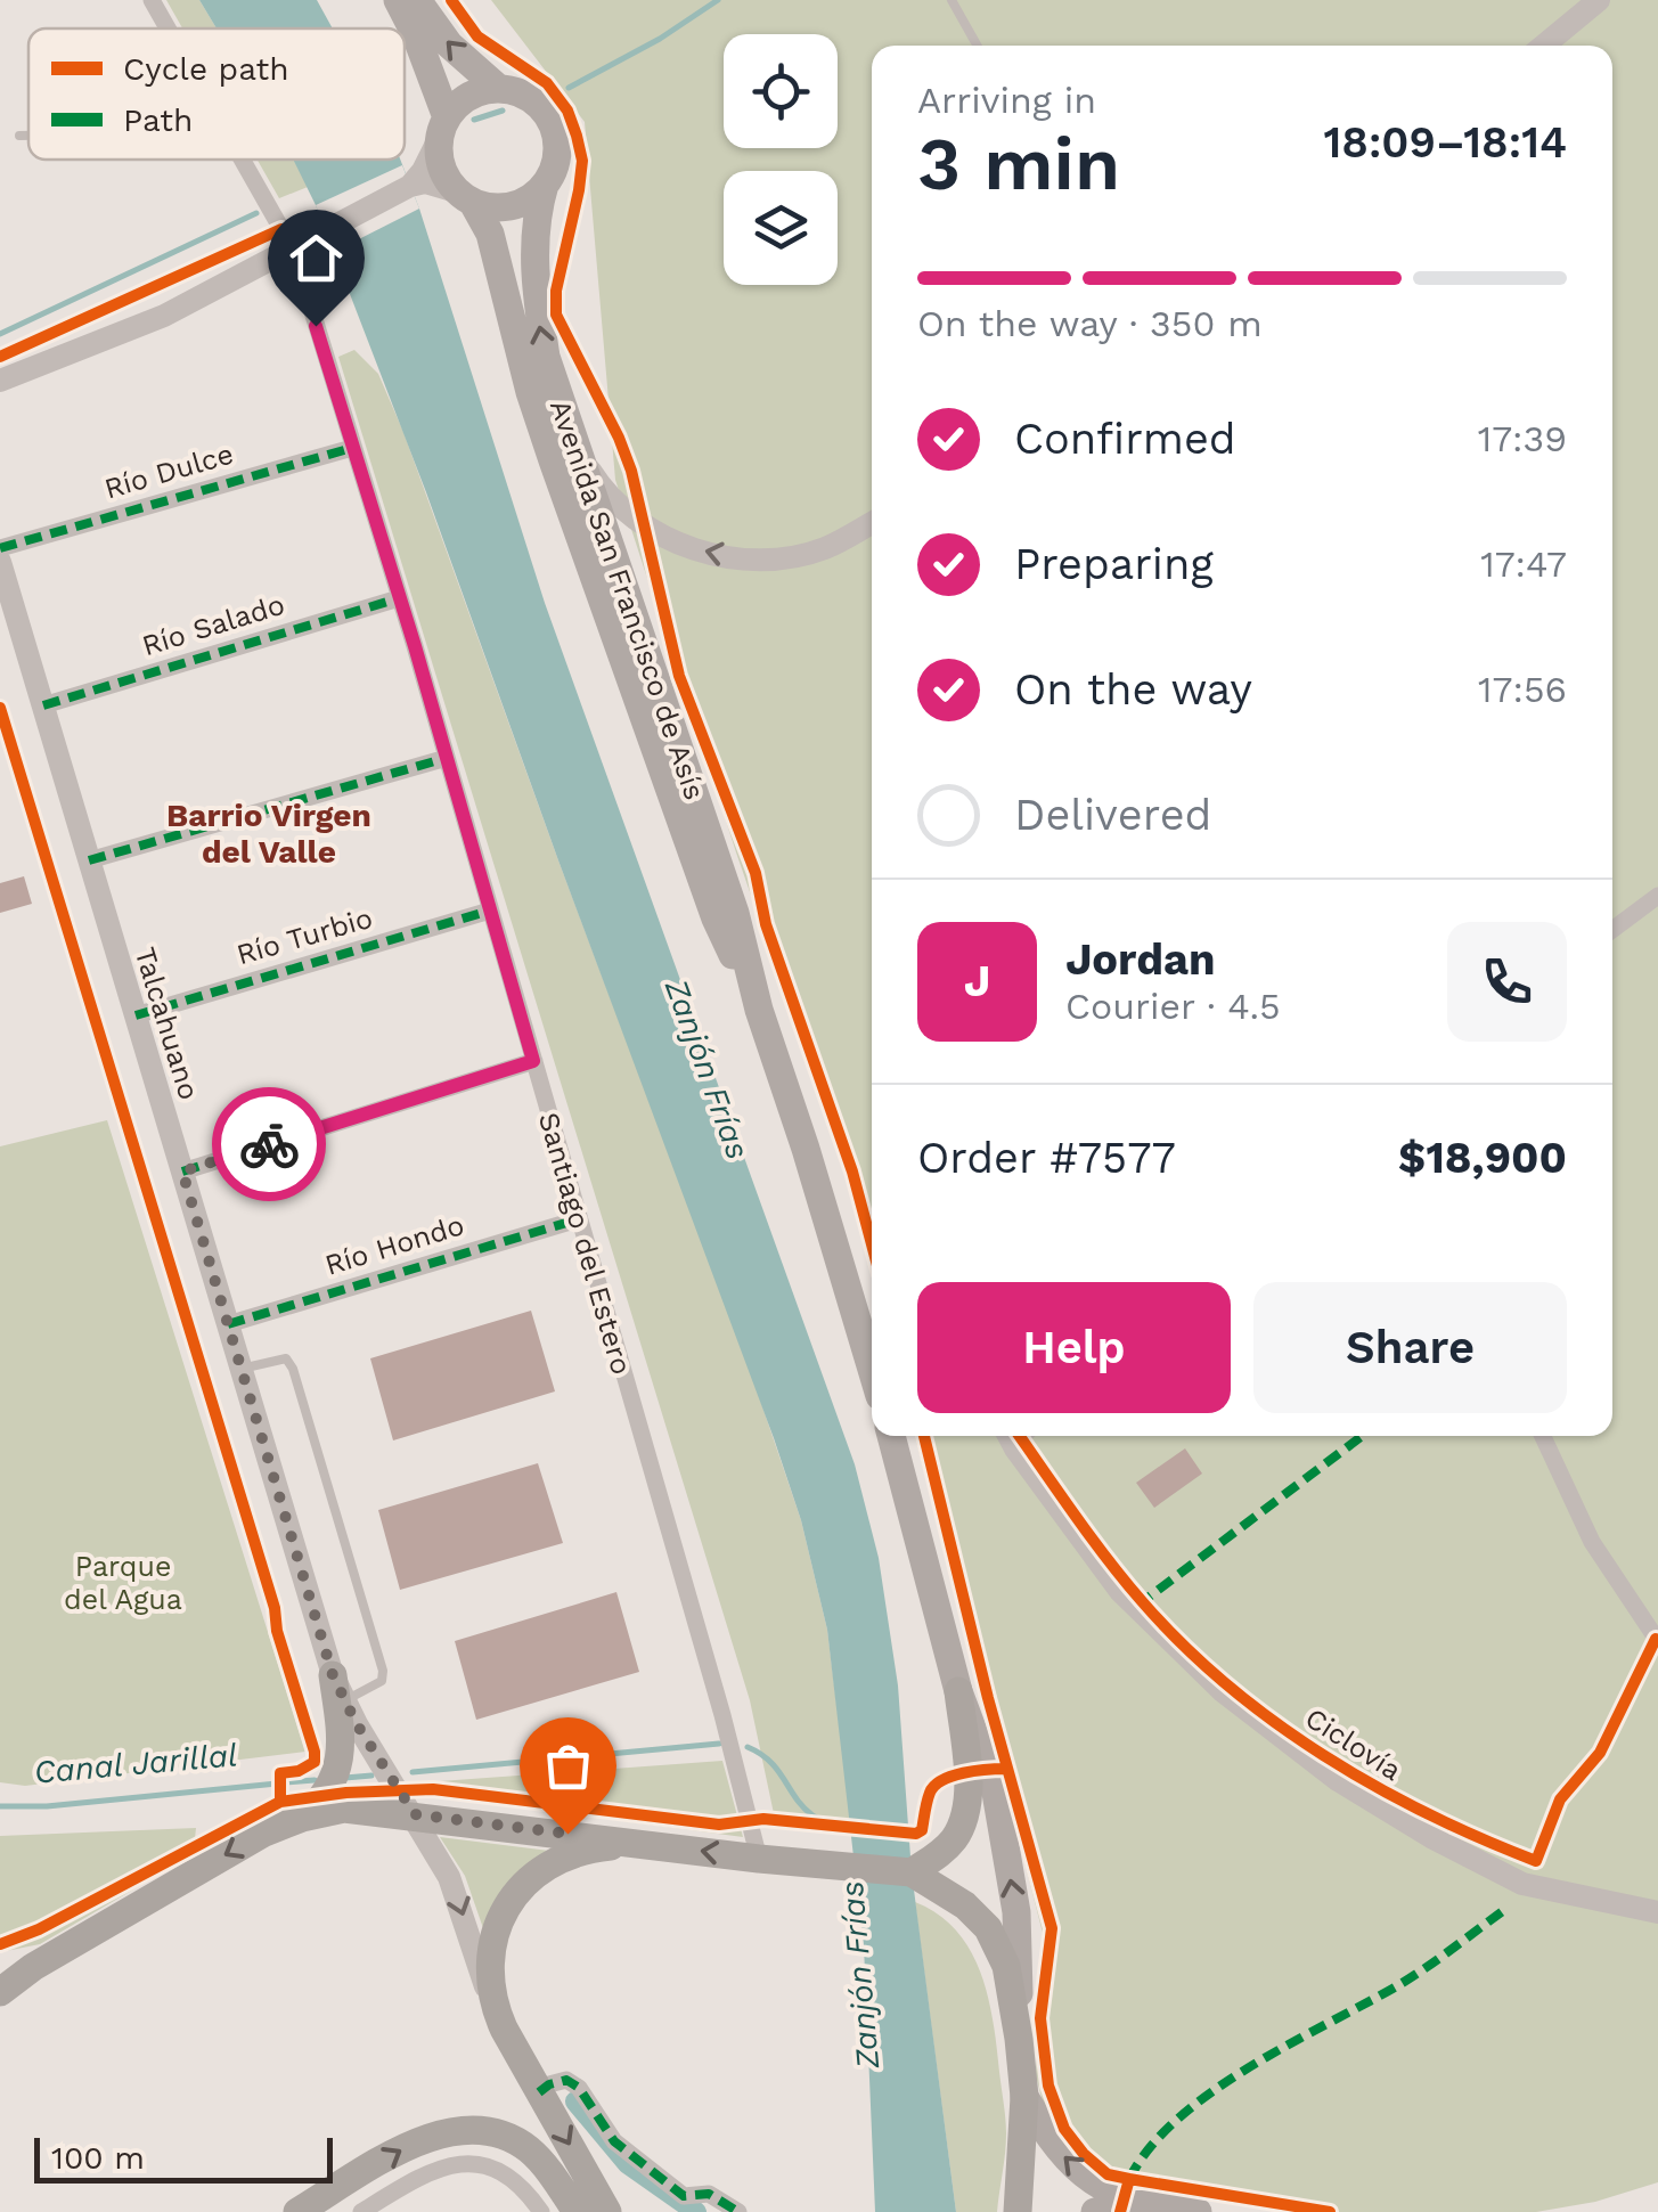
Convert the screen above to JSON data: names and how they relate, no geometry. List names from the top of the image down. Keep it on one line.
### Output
{"streets":{"main road":["Avenida San Francisco de Asís"],"street":["Río Dulce","Río Salado","Río Turbio","Talcahuano","Santiago del Estero","Río Hondo"],"cycle path":["Ciclovía"]},"crossings":[["Río Dulce","Santiago del Estero"],["Río Salado","Talcahuano"],["Río Salado","Santiago del Estero"],["Río Turbio","Talcahuano"],["Río Turbio","Santiago del Estero"],["Talcahuano","Río Hondo"],["Santiago del Estero","Río Hondo"]],"districts":["Barrio Virgen del Valle"],"water":["Zanjón Frías","Canal Jarillal"],"parks":["Parque del Agua"],"legend":["Cycle path","Path"],"scale_bar":"100 m","page":{"heading":["3 min","Arriving in","18:09–18:14"],"panel":["Jordan","Courier · 4.5","Order #7577","$18,900"],"bar":"On the way · 350 m","list":[["Confirmed","17:39"],["Preparing","17:47"],["On the way","17:56"],"Delivered"],"round":"J","buttons":["Help","Share"],"scale":"100 m"}}
